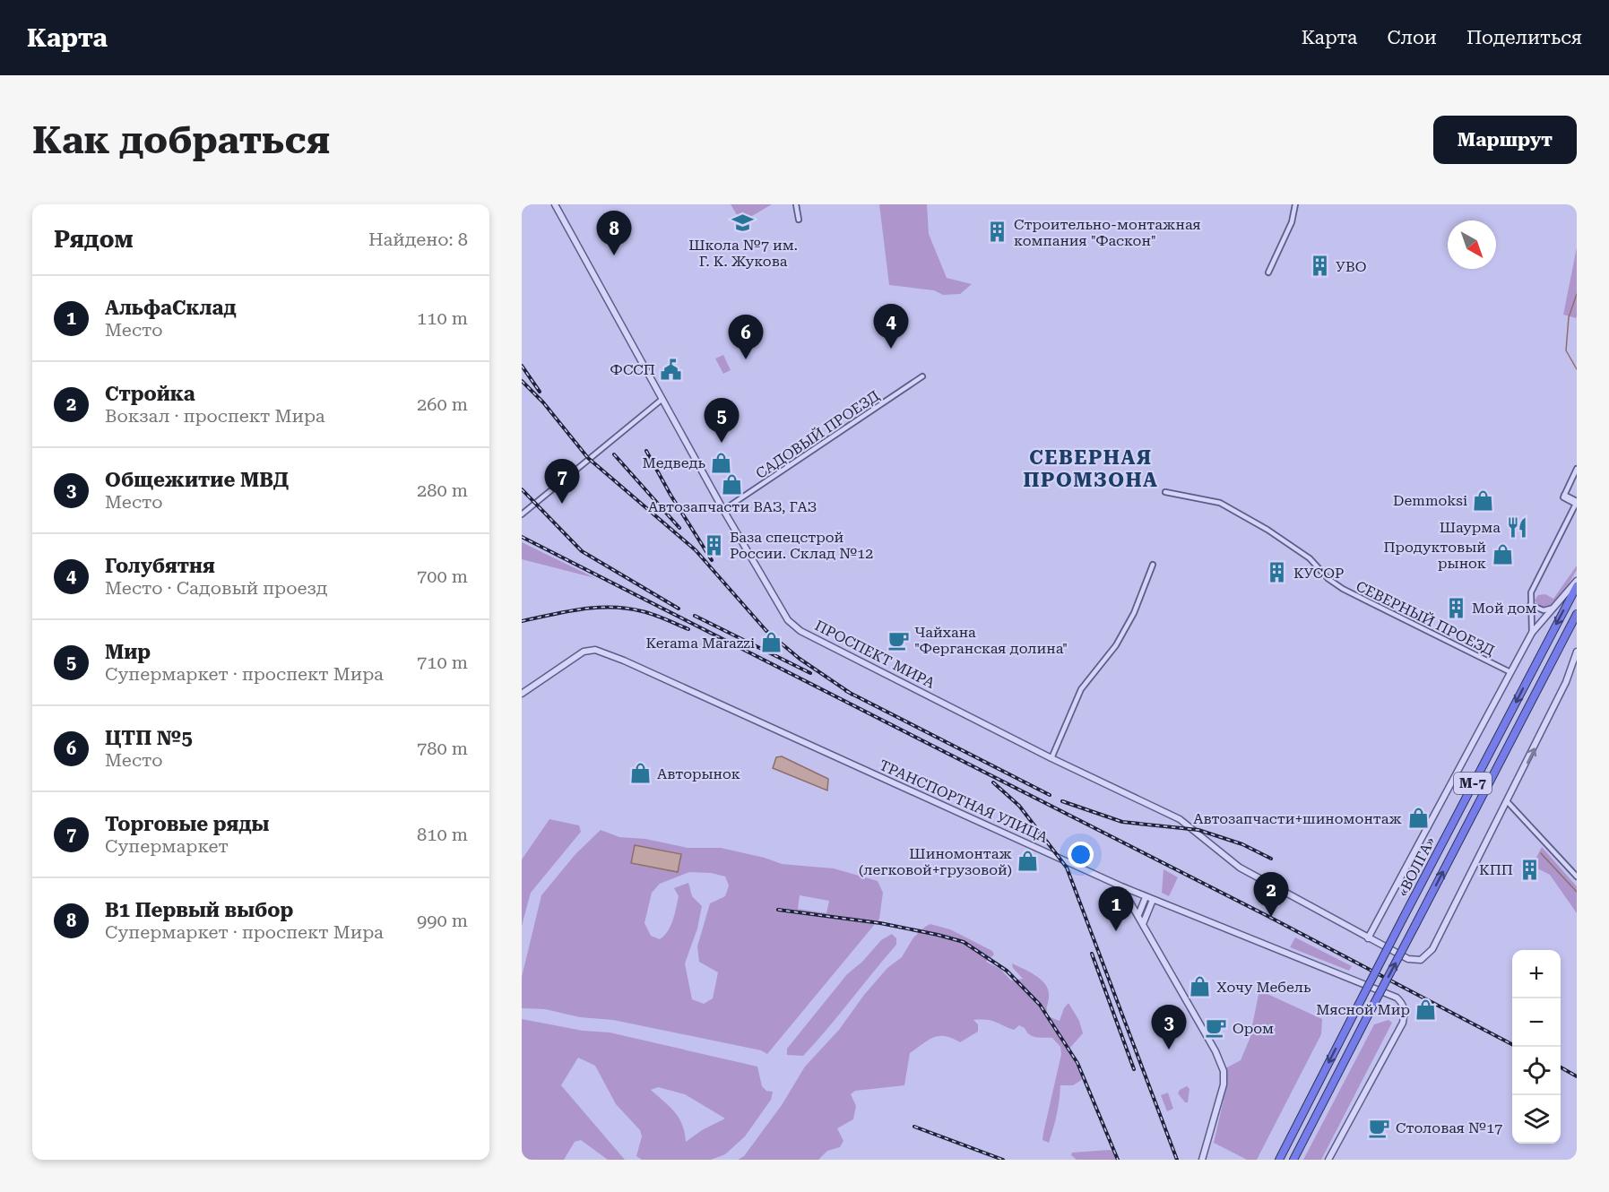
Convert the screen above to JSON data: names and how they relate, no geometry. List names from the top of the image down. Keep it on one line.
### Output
{"streets":{"highway":["М-7","«ВОЛГА»"],"street":["САДОВЫЙ ПРОЕЗД","СЕВЕРНЫЙ ПРОЕЗД","ПРОСПЕКТ МИРА","ТРАНСПОРТНАЯ УЛИЦА"]},"crossings":[["САДОВЫЙ ПРОЕЗД","ПРОСПЕКТ МИРА"]],"districts":["СЕВЕРНАЯ ПРОМЗОНА"],"places":{"school or university":["Школа №7 им. Г. К. Жукова"],"building":["Строительно-монтажная компания \"Фаскон\"","УВО","База спецстрой России. Склад №12","КУСОР","Мой дом","КПП"],"public building":["ФССП"],"shop":["Медведь","Автозапчасти ВАЗ, ГАЗ","Demmoksi","Продуктовый рынок","Kerama Marazzi","Авторынок","Автозапчасти+шиномонтаж","Шиномонтаж (легковой+грузовой)","Хочу Мебель","Мясной Мир"],"restaurant":["Шаурма"],"cafe":["Чайхана \"Ферганская долина\"","Ором","Столовая №17"]},"north":"bottom right","page":{"header":"Карта","nav":["Карта","Слои","Поделиться"],"buttons":"Маршрут","title":"Как добраться","heading":["Рядом","Найдено: 8"],"pins":["8","4","6","5","7","2","1","3"],"list":[{"mark":"1","name":"АльфаСклад","note":"Место","value":"110 m"},{"mark":"2","name":"Стройка","note":"Вокзал · проспект Мира","value":"260 m"},{"mark":"3","name":"Общежитие МВД","note":"Место","value":"280 m"},{"mark":"4","name":"Голубятня","note":"Место · Садовый проезд","value":"700 m"},{"mark":"5","name":"Мир","note":"Супермаркет · проспект Мира","value":"710 m"},{"mark":"6","name":"ЦТП №5","note":"Место","value":"780 m"},{"mark":"7","name":"Торговые ряды","note":"Супермаркет","value":"810 m"},{"mark":"8","name":"B1 Первый выбор","note":"Супермаркет · проспект Мира","value":"990 m"}],"map_buttons":["+","−"]}}
